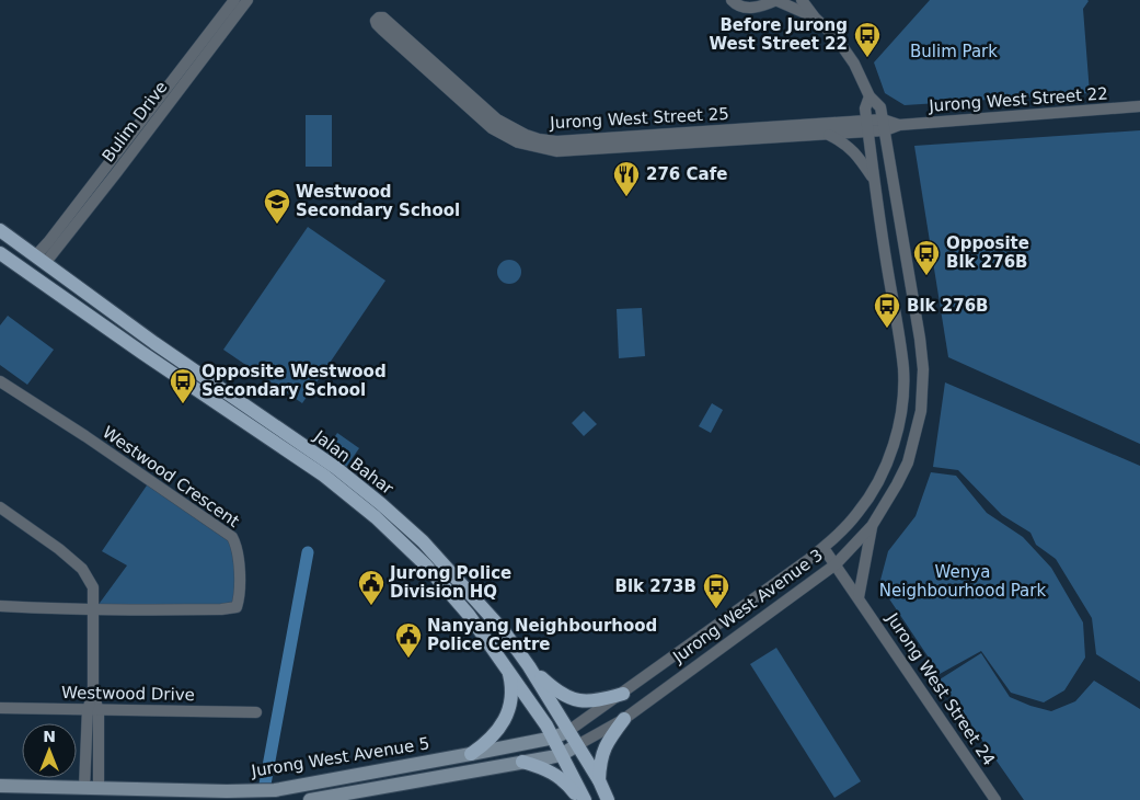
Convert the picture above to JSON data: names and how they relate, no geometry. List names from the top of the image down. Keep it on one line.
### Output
{"streets":{"main road":["Jalan Bahar"],"street":["Jurong West Street 22","Jurong West Street 25","Bulim Drive","Westwood Crescent","Jurong West Avenue 3","Jurong West Street 24","Westwood Drive","Jurong West Avenue 5"]},"crossings":[["Jurong West Street 22","Jurong West Street 25"],["Jurong West Street 22","Jurong West Avenue 3"],["Jurong West Street 25","Jurong West Avenue 3"],["Bulim Drive","Jalan Bahar"],["Jalan Bahar","Jurong West Avenue 3"],["Jalan Bahar","Jurong West Avenue 5"],["Jurong West Avenue 3","Jurong West Street 24"],["Jurong West Avenue 3","Jurong West Avenue 5"]],"parks":["Bulim Park","Wenya Neighbourhood Park"],"places":{"bus stop":["Before Jurong West Street 22","Opposite Blk 276B","Blk 276B","Opposite Westwood Secondary School","Blk 273B"],"restaurant":["276 Cafe"],"school or university":["Westwood Secondary School"],"public building":["Jurong Police Division HQ","Nanyang Neighbourhood Police Centre"]},"north":"top"}
